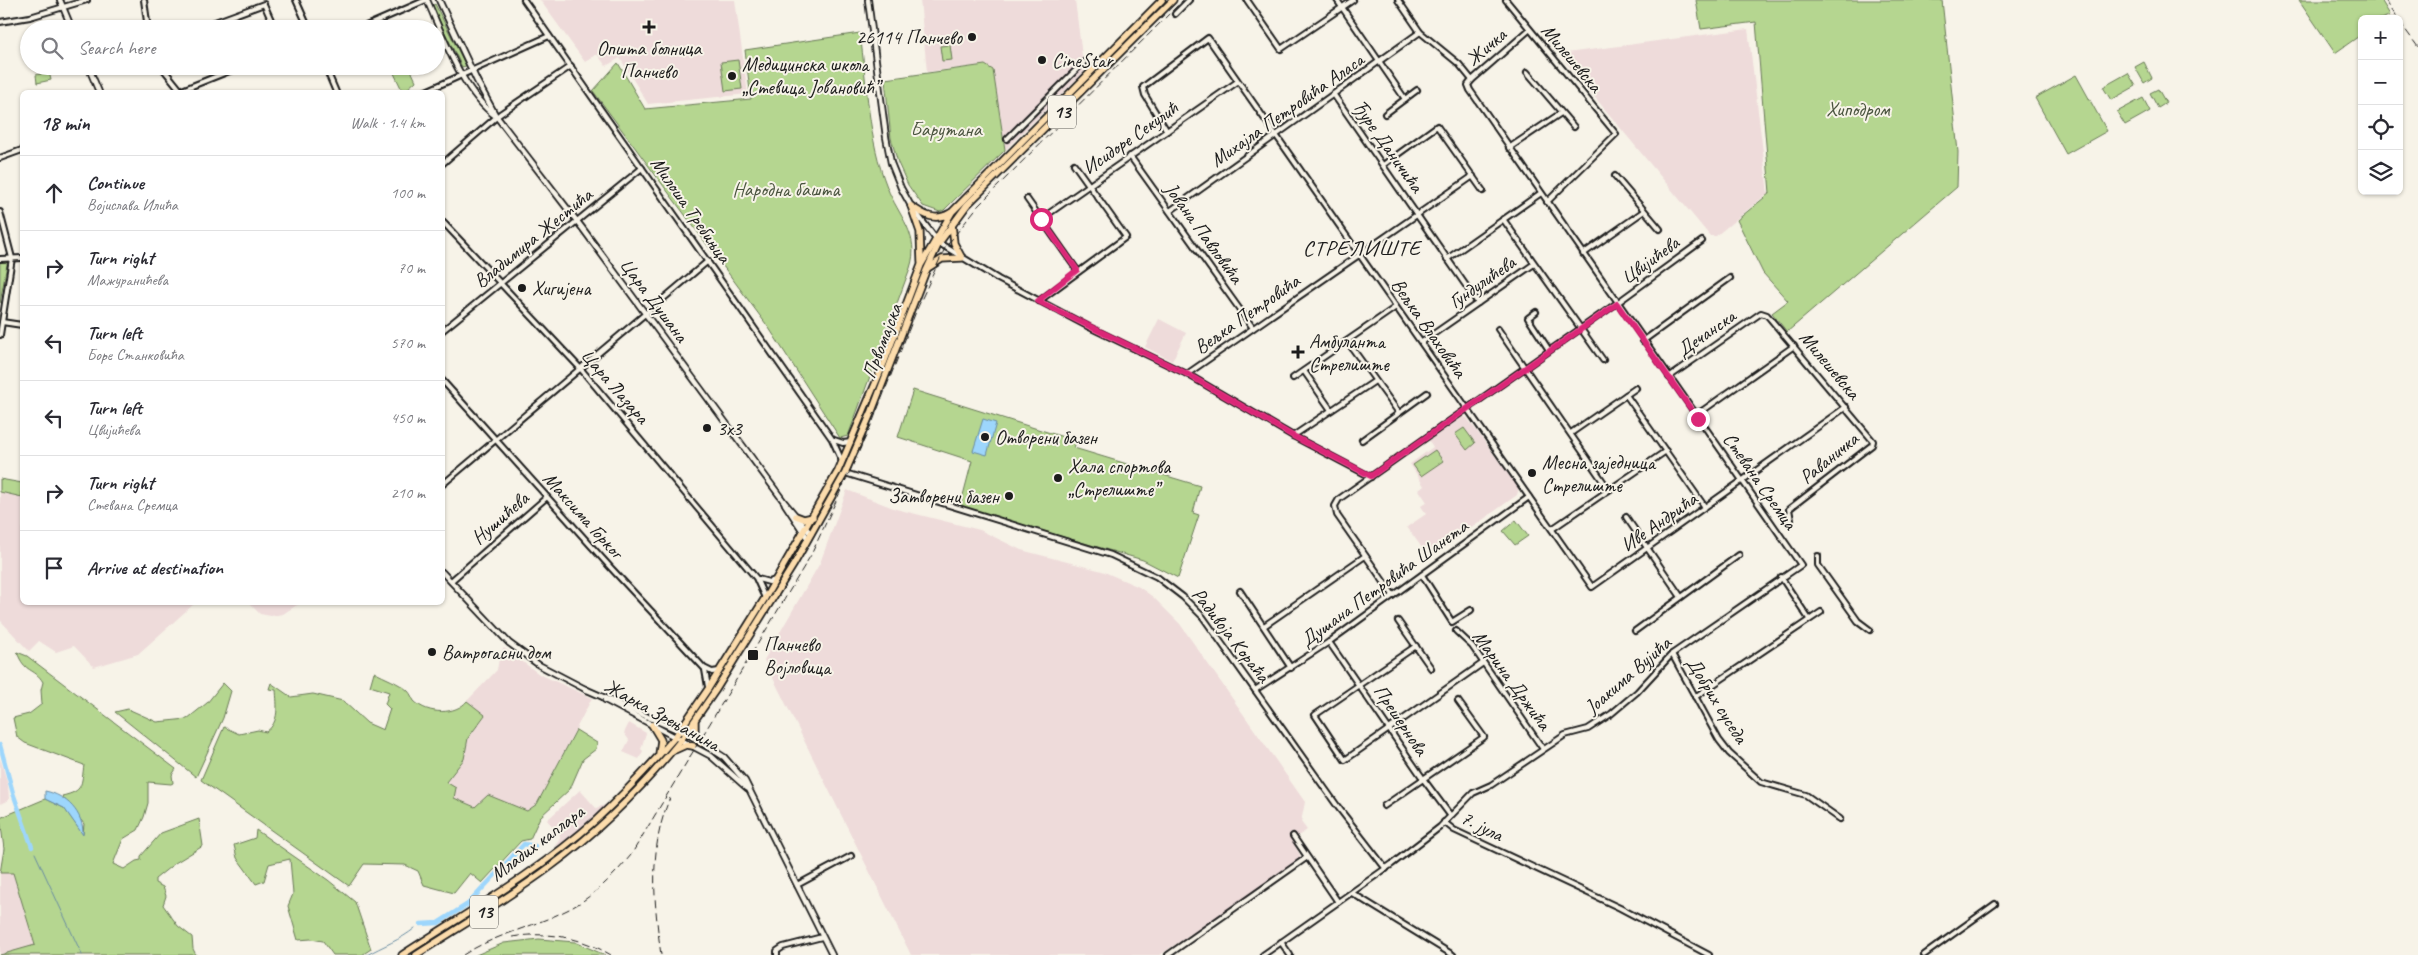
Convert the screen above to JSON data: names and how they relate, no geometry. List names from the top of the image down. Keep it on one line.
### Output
{"streets":{"main road":["13","Првомајска","Младих каплара"],"street":["Жичка","Милешевска","Михајла Петровића Аласа","Исидоре Секулић","Ђуре Даничића","Милоша Требињца","Јована Павловића","Владимира Жестића","Цвијићева","Гундулићева","Цара Душана","Вељка Петровића","Вељка Влаховића","Дечанска","Цара Лазара","Раваничка","Стевана Сремца","Максима Горког","Нушићева","Иве Андрића","Душана Петровића Шанета","Радивоја Кораћа","Јоакима Вујића","Марина Држића","Добрих суседа","Жарка Зрењанина","Прешернова","7. јула"]},"crossings":[["Жичка","Милешевска"],["Жичка","Стевана Сремца"],["Милешевска","Дечанска"],["Милешевска","Раваничка"],["Милешевска","Стевана Сремца"],["Милешевска","Иве Андрића"],["Михајла Петровића Аласа","Ђуре Даничића"],["Михајла Петровића Аласа","Јована Павловића"],["Михајла Петровића Аласа","Вељка Влаховића"],["13","Првомајска"],["13","Жарка Зрењанина"],["13","Младих каплара"],["Исидоре Секулић","Јована Павловића"],["Исидоре Секулић","Вељка Влаховића"],["Ђуре Даничића","Гундулићева"],["Ђуре Даничића","Вељка Петровића"],["Милоша Требињца","Владимира Жестића"],["Милоша Требињца","Првомајска"],["Јована Павловића","Вељка Петровића"],["Владимира Жестића","Цара Душана"],["Владимира Жестића","Цара Лазара"],["Цвијићева","Вељка Влаховића"],["Цвијићева","Стевана Сремца"],["Гундулићева","Вељка Влаховића"],["Цара Душана","Првомајска"],["Вељка Петровића","Вељка Влаховића"],["Вељка Влаховића","Иве Андрића"],["Вељка Влаховића","Душана Петровића Шанета"],["Дечанска","Стевана Сремца"],["Првомајска","Цара Лазара"],["Првомајска","Радивоја Кораћа"],["Првомајска","Жарка Зрењанина"],["Првомајска","Младих каплара"],["Стевана Сремца","Иве Андрића"],["Стевана Сремца","Јоакима Вујића"],["Максима Горког","Нушићева"],["Нушићева","Жарка Зрењанина"],["Душана Петровића Шанета","Радивоја Кораћа"],["Душана Петровића Шанета","Марина Држића"],["Душана Петровића Шанета","Прешернова"],["Радивоја Кораћа","7. јула"],["Јоакима Вујића","Марина Држића"],["Јоакима Вујића","Добрих суседа"],["Јоакима Вујића","Прешернова"],["Јоакима Вујића","7. јула"],["Жарка Зрењанина","Младих каплара"]],"districts":["СТРЕЛИШТЕ"],"parks":["Хиподром","Барутана","Народна башта"],"places":{"health":["Општа болница Панчево","Амбуланта Стрелиште"],"other":["26114 Панчево","CineStar","Медицинска школа „Стевица Јовановић”","Хигијена","3x3","Отворени базен","Месна заједница Стрелиште","Хала спортова „Стрелиште”","Затворени базен","Ватрогасни дом"],"transit":["Панчево Војловица"]},"page":{"map_buttons":["+","−"],"search":"Search here","heading":["18 min","Walk · 1.4 km"],"list":[["Continue","Војислава Илића","100 m"],["Turn right","Мажуранићева","70 m"],["Turn left","Боре Станковића","570 m"],["Turn left","Цвијићева","450 m"],["Turn right","Стевана Сремца","210 m"],"Arrive at destination"]}}
